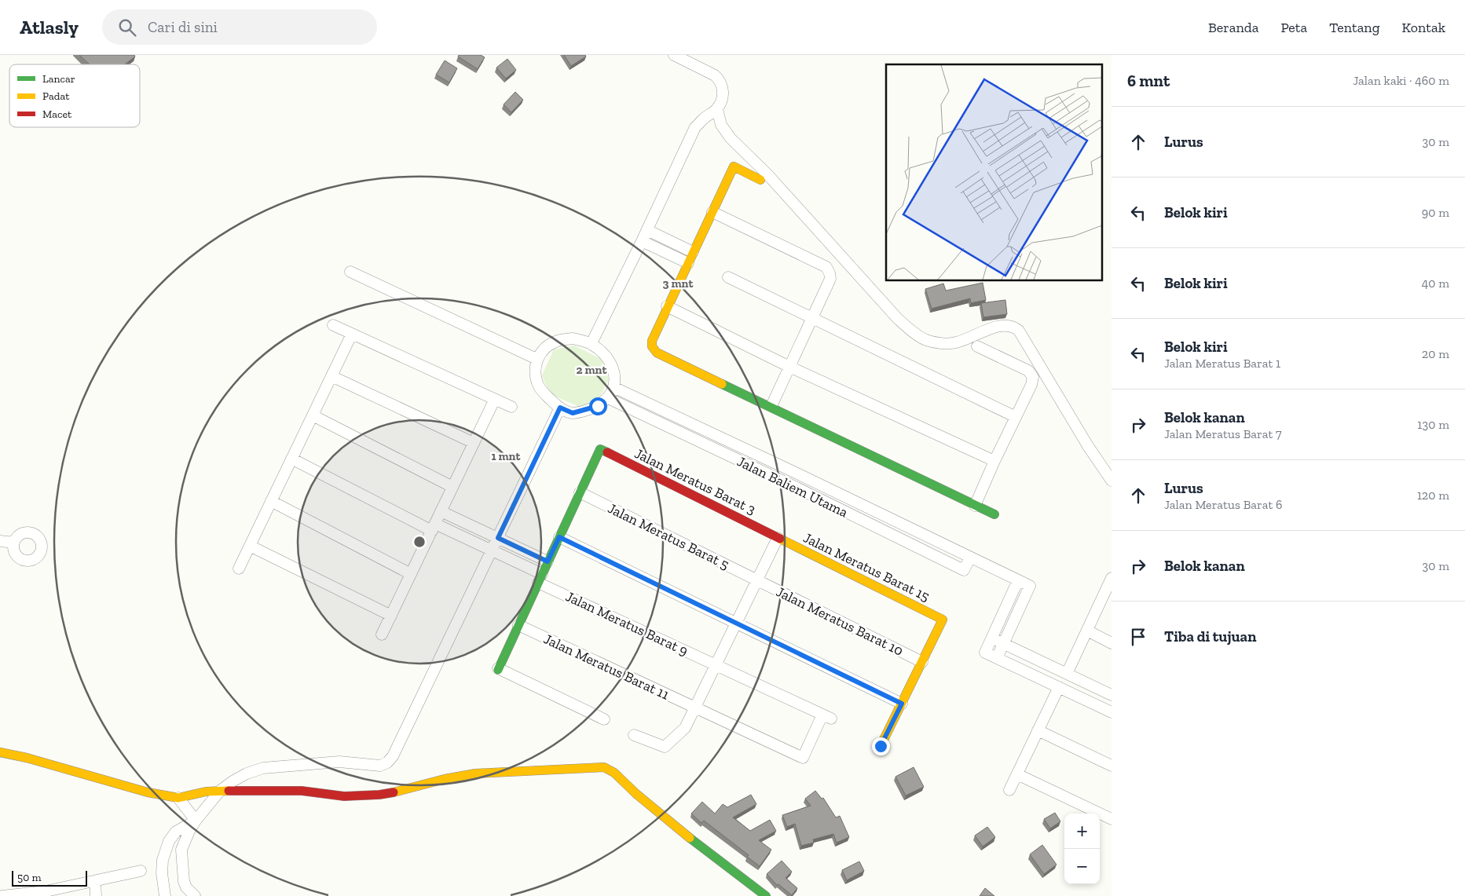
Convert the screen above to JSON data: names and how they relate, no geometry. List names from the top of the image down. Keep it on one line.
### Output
{"streets":{"street":["Jalan Meratus Barat 3","Jalan Baliem Utama","Jalan Meratus Barat 5","Jalan Meratus Barat 15","Jalan Meratus Barat 10","Jalan Meratus Barat 9","Jalan Meratus Barat 11"]},"crossings":[["Jalan Meratus Barat 3","Jalan Meratus Barat 5"],["Jalan Meratus Barat 3","Jalan Meratus Barat 15"],["Jalan Meratus Barat 5","Jalan Meratus Barat 10"],["Jalan Meratus Barat 15","Jalan Meratus Barat 10"],["Jalan Meratus Barat 9","Jalan Meratus Barat 11"]],"legend":["Lancar","Padat","Macet"],"scale_bar":"50 m","page":{"header":"Atlasly","search":"Cari di sini","nav":["Beranda","Peta","Tentang","Kontak"],"heading":["6 mnt","Jalan kaki · 460 m"],"list":[["Lurus","30 m"],["Belok kiri","90 m"],["Belok kiri","40 m"],["Belok kiri","Jalan Meratus Barat 1","20 m"],["Belok kanan","Jalan Meratus Barat 7","130 m"],["Lurus","Jalan Meratus Barat 6","120 m"],["Belok kanan","30 m"],"Tiba di tujuan"],"map_buttons":["+","−"],"scale":"50 m"},"rings":["3 mnt","2 mnt","1 mnt"]}
